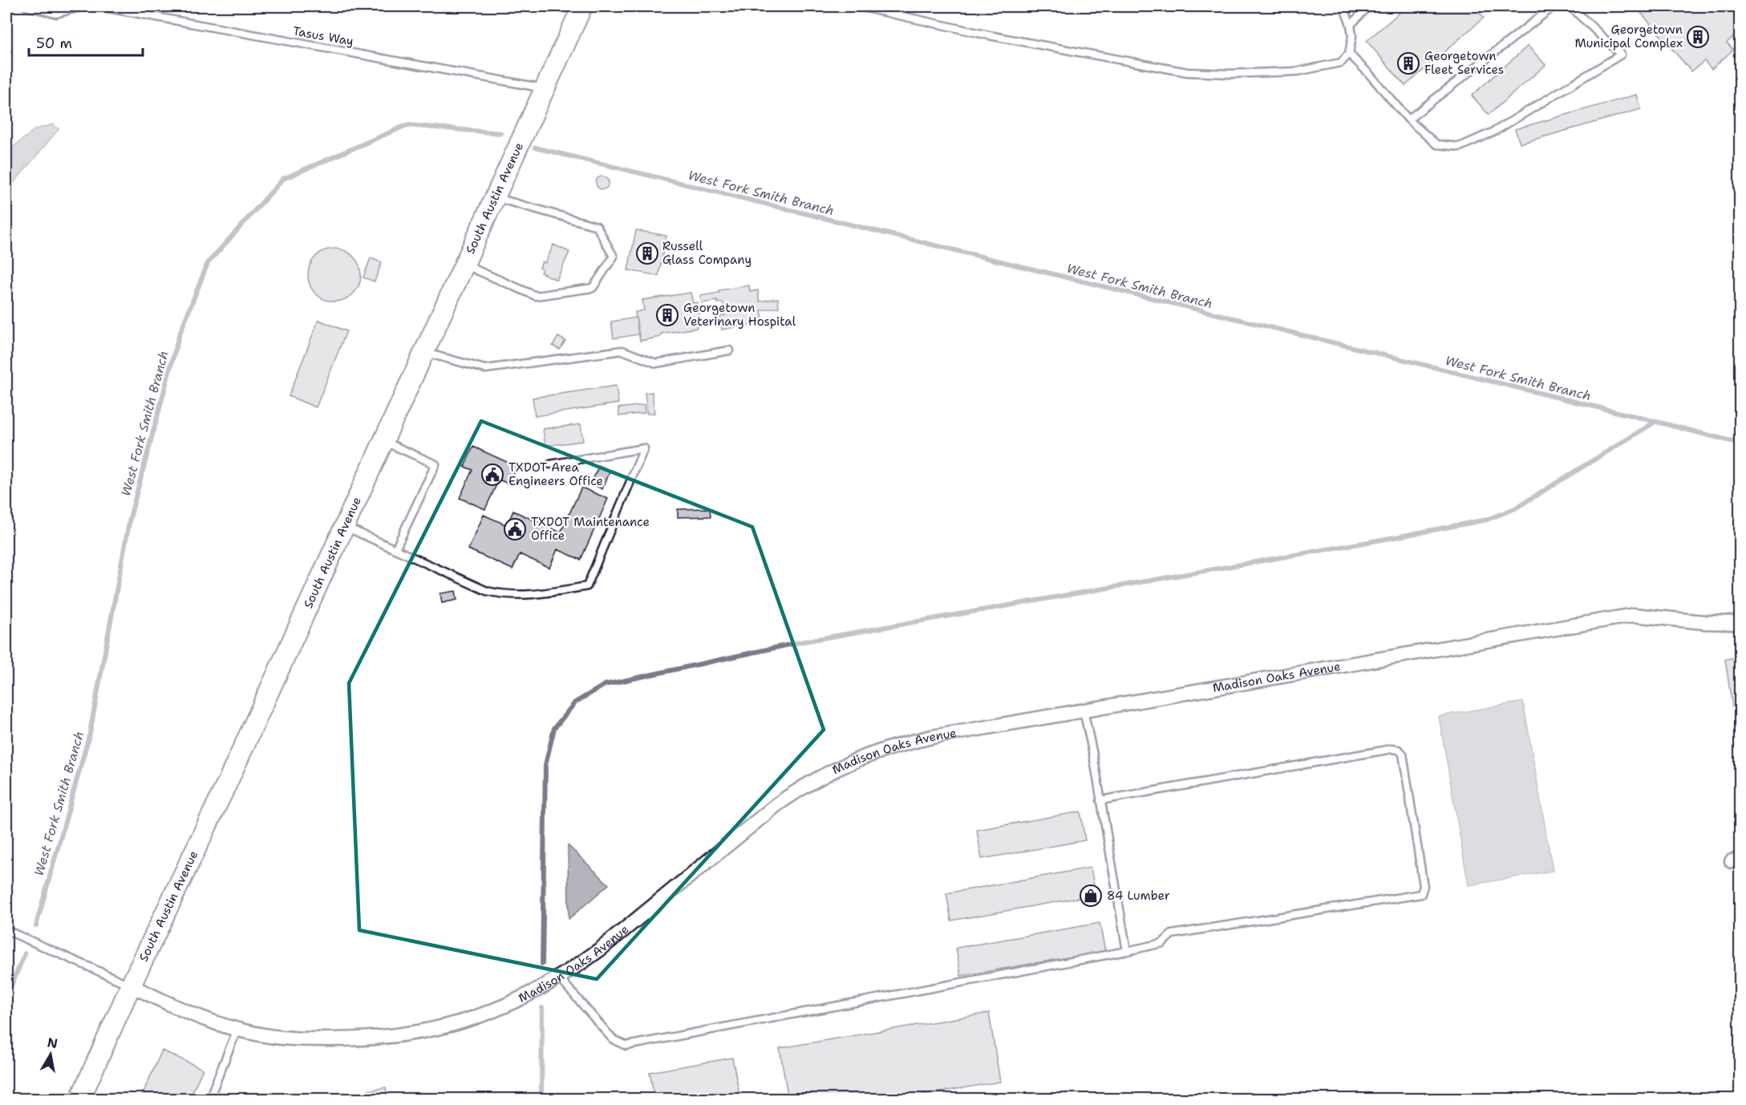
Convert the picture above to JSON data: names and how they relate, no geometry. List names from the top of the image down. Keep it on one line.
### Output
{"streets":{"main road":["South Austin Avenue"],"street":["Madison Oaks Avenue"],"lane":["Tasus Way"]},"crossings":[["Tasus Way","South Austin Avenue"],["South Austin Avenue","Madison Oaks Avenue"]],"water":["West Fork Smith Branch"],"places":{"building":["Georgetown Municipal Complex","Georgetown Fleet Services","Russell Glass Company","Georgetown Veterinary Hospital"],"public building":["TXDOT Area Engineers Office","TXDOT Maintenance Office"],"shop":["84 Lumber"]},"scale_bar":"50 m","north":"top"}
